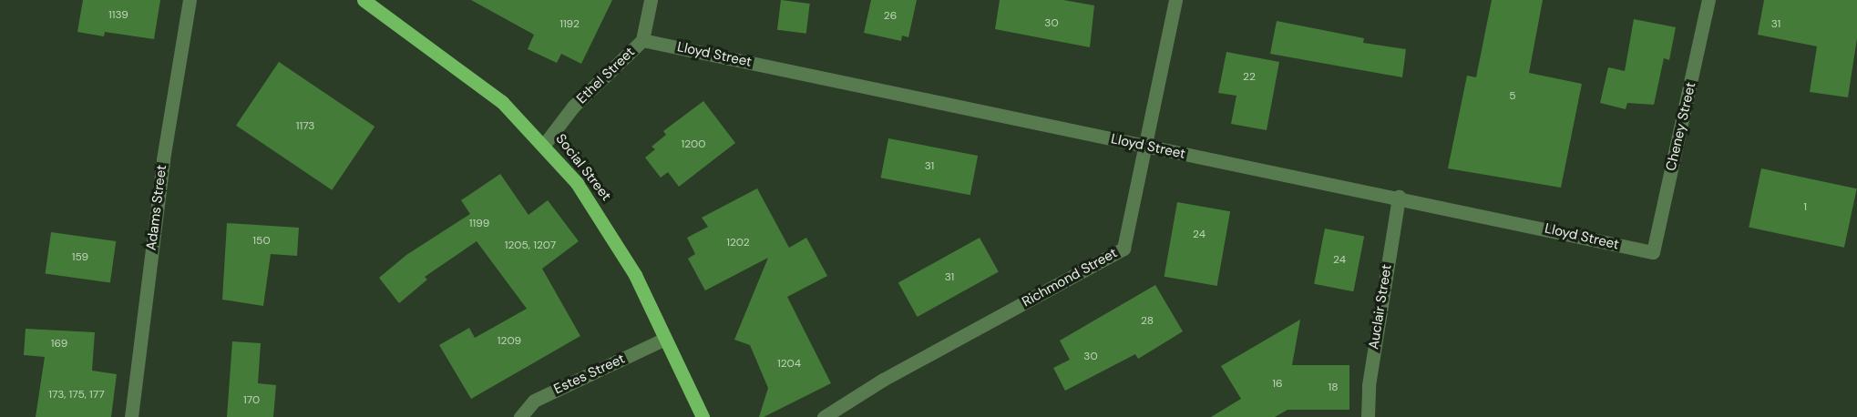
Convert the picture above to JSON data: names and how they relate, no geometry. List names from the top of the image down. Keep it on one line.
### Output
{"streets":{"main road":["Social Street"],"street":["Lloyd Street","Ethel Street","Cheney Street","Adams Street","Richmond Street","Auclair Street","Estes Street"]},"crossings":[["Lloyd Street","Ethel Street"],["Lloyd Street","Cheney Street"],["Lloyd Street","Richmond Street"],["Lloyd Street","Auclair Street"],["Ethel Street","Social Street"],["Social Street","Estes Street"]],"house_numbers":["1139","26","30","1192","31","22","5","1173","1200","31","1","1199","24","150","1202","1205, 1207","159","24","31","28","1209","169","30","1204","16","18","173, 175, 177","170"]}
